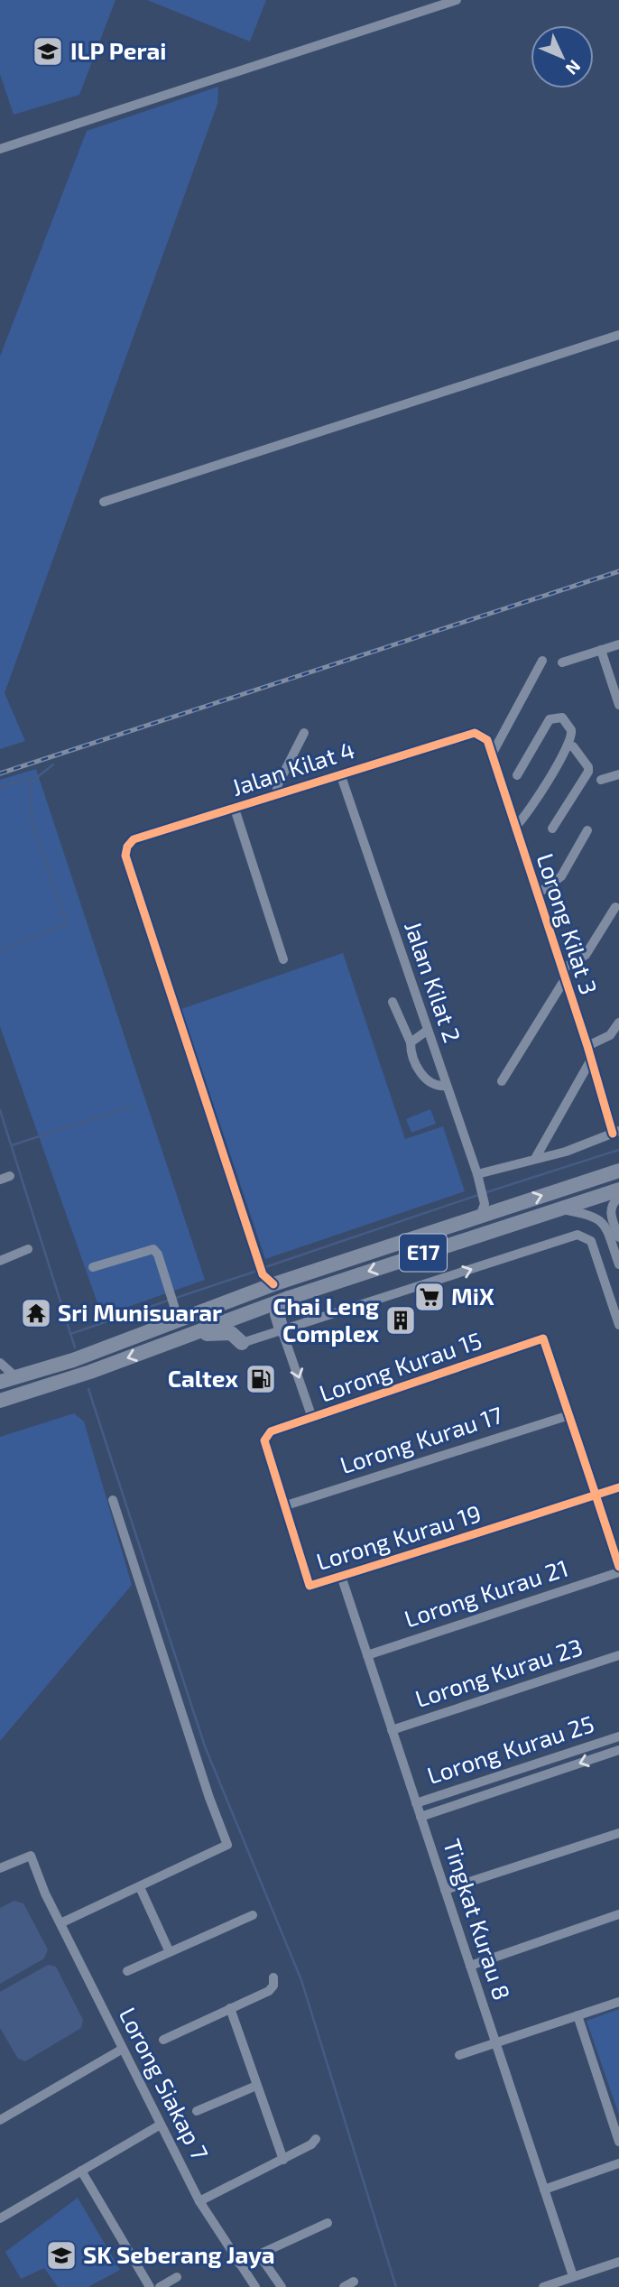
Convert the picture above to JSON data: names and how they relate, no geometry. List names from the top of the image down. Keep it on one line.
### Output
{"streets":{"highway":["E17"],"street":["Jalan Kilat 4","Lorong Kilat 3","Jalan Kilat 2","Lorong Kurau 15","Lorong Kurau 17","Lorong Kurau 19","Lorong Kurau 21","Lorong Kurau 23","Lorong Kurau 25","Tingkat Kurau 8","Lorong Siakap 7"]},"crossings":[["Jalan Kilat 4","Lorong Kilat 3"],["Jalan Kilat 4","Jalan Kilat 2"],["Jalan Kilat 4","E17"],["Jalan Kilat 2","E17"],["Lorong Kurau 15","Lorong Kurau 17"],["Lorong Kurau 15","Lorong Kurau 19"],["Lorong Kurau 17","Lorong Kurau 19"],["Lorong Kurau 19","Tingkat Kurau 8"],["Lorong Kurau 21","Tingkat Kurau 8"],["Lorong Kurau 23","Tingkat Kurau 8"],["Lorong Kurau 25","Tingkat Kurau 8"]],"places":{"school or university":["ILP Perai","SK Seberang Jaya"],"supermarket":["MiX"],"temple":["Sri Munisuarar"],"building":["Chai Leng Complex"],"fuel station":["Caltex"]},"north":"bottom right"}
